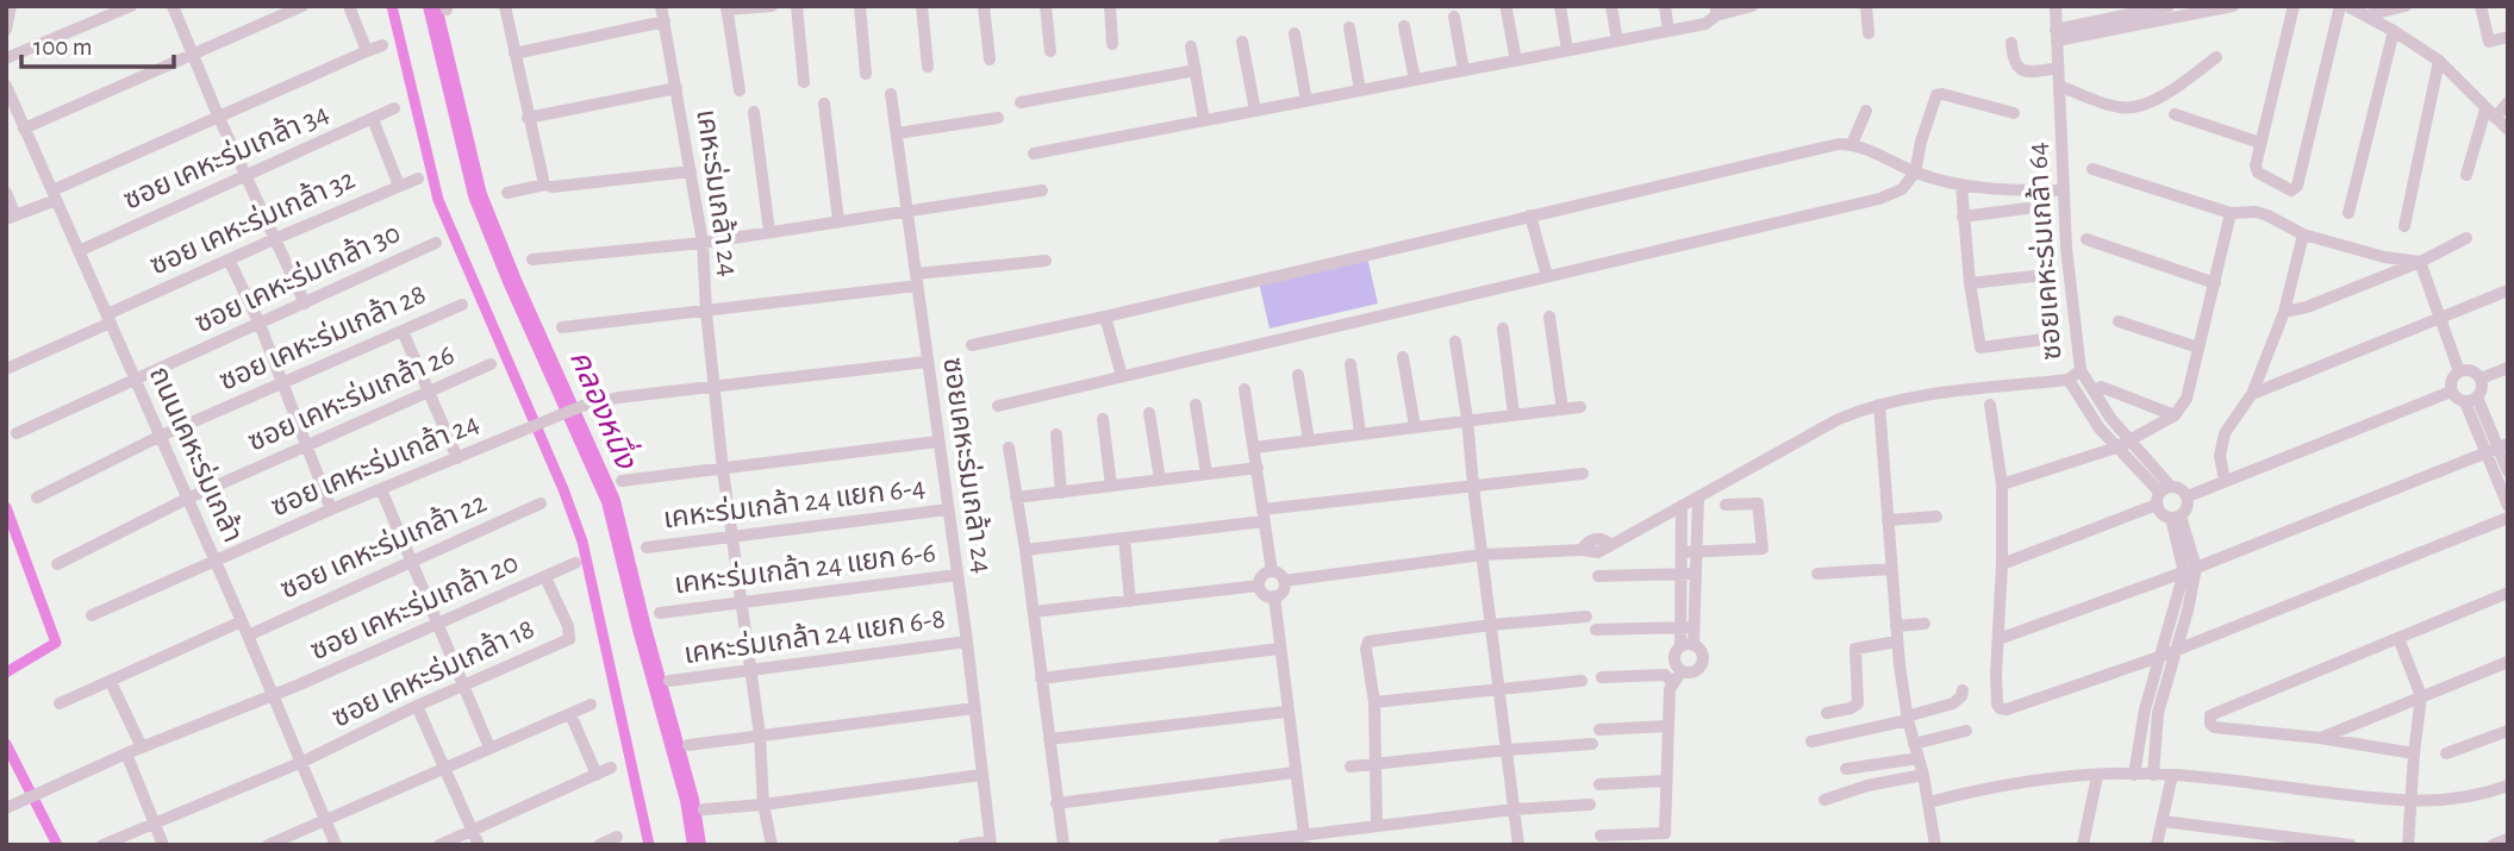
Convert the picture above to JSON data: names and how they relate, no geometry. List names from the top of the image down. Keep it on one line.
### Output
{"streets":{"street":["ซอย เคหะร่มเกล้า 34","เคหะร่มเกล้า 24","ซอย เคหะร่มเกล้า 32","ซอยเคหะร่มเกล้า 64","ซอย เคหะร่มเกล้า 30","ซอย เคหะร่มเกล้า 28","ซอย เคหะร่มเกล้า 26","ถนนเคหะร่มเกล้า","ซอย เคหะร่มเกล้า 24","ซอยเคหะร่มเกล้า 24","เคหะร่มเกล้า 24 แยก 6-4","ซอย เคหะร่มเกล้า 22","เคหะร่มเกล้า 24 แยก 6-6","ซอย เคหะร่มเกล้า 20","เคหะร่มเกล้า 24 แยก 6-8","ซอย เคหะร่มเกล้า 18"]},"crossings":[["ซอย เคหะร่มเกล้า 34","ถนนเคหะร่มเกล้า"],["เคหะร่มเกล้า 24","ซอย เคหะร่มเกล้า 24"],["เคหะร่มเกล้า 24","เคหะร่มเกล้า 24 แยก 6-4"],["เคหะร่มเกล้า 24","เคหะร่มเกล้า 24 แยก 6-6"],["เคหะร่มเกล้า 24","เคหะร่มเกล้า 24 แยก 6-8"],["ซอย เคหะร่มเกล้า 32","ถนนเคหะร่มเกล้า"],["ซอย เคหะร่มเกล้า 30","ถนนเคหะร่มเกล้า"],["ซอย เคหะร่มเกล้า 28","ถนนเคหะร่มเกล้า"],["ซอย เคหะร่มเกล้า 26","ถนนเคหะร่มเกล้า"],["ถนนเคหะร่มเกล้า","ซอย เคหะร่มเกล้า 24"],["ถนนเคหะร่มเกล้า","ซอย เคหะร่มเกล้า 22"],["ถนนเคหะร่มเกล้า","ซอย เคหะร่มเกล้า 20"],["ถนนเคหะร่มเกล้า","ซอย เคหะร่มเกล้า 18"],["ซอย เคหะร่มเกล้า 24","ซอยเคหะร่มเกล้า 24"],["ซอยเคหะร่มเกล้า 24","เคหะร่มเกล้า 24 แยก 6-4"],["ซอยเคหะร่มเกล้า 24","เคหะร่มเกล้า 24 แยก 6-6"],["ซอยเคหะร่มเกล้า 24","เคหะร่มเกล้า 24 แยก 6-8"],["ซอย เคหะร่มเกล้า 20","ซอย เคหะร่มเกล้า 18"]],"water":["คลองหนึ่ง"],"scale_bar":"100 m"}
